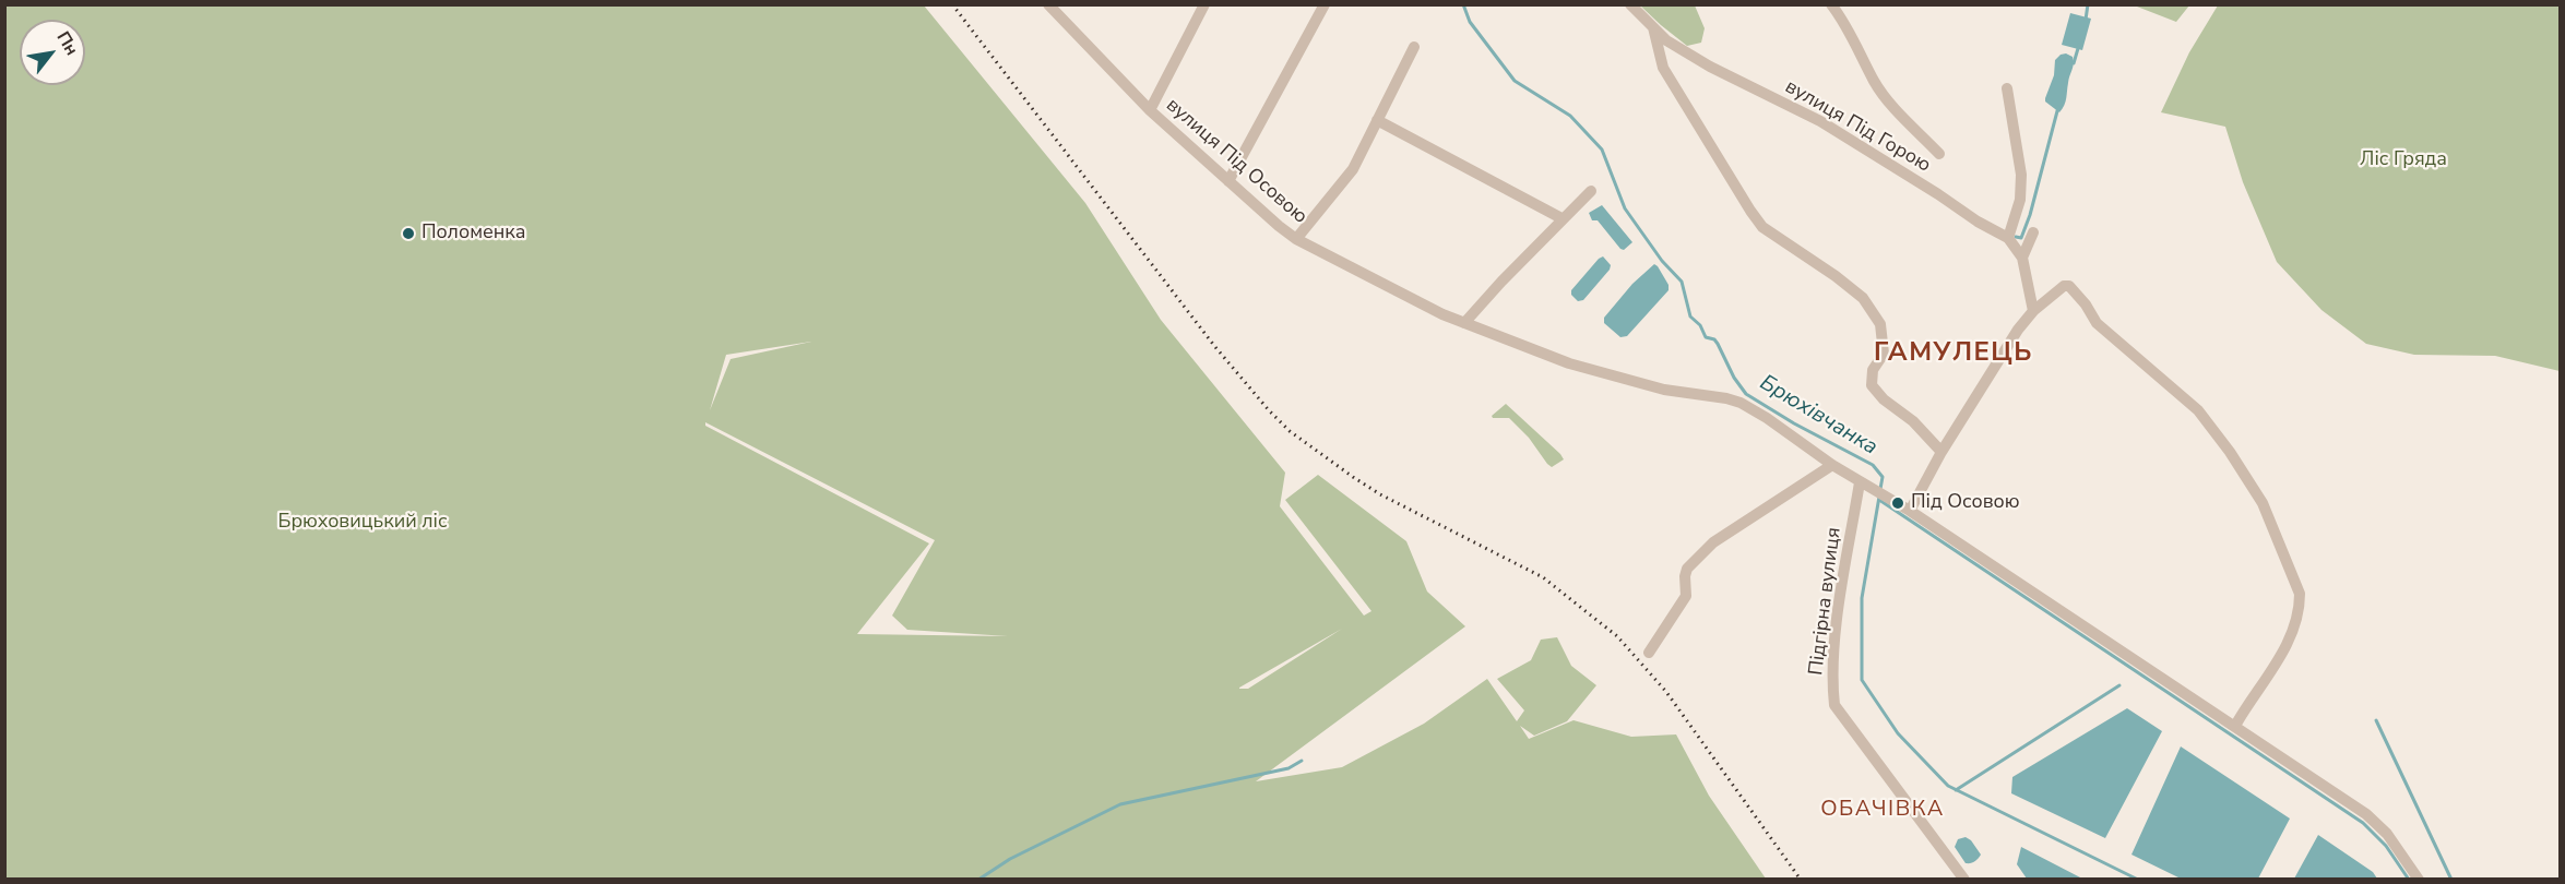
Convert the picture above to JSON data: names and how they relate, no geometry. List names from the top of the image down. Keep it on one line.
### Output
{"streets":{"street":["вулиця Під Горою","вулиця Під Осовою","Підгірна вулиця"]},"crossings":[["вулиця Під Осовою","Підгірна вулиця"]],"districts":["ГАМУЛЕЦЬ","ОБАЧІВКА"],"water":["Брюхівчанка"],"parks":["Ліс Гряда","Брюховицький ліс"],"places":["Поломенка","Під Осовою"],"north":"top right"}
